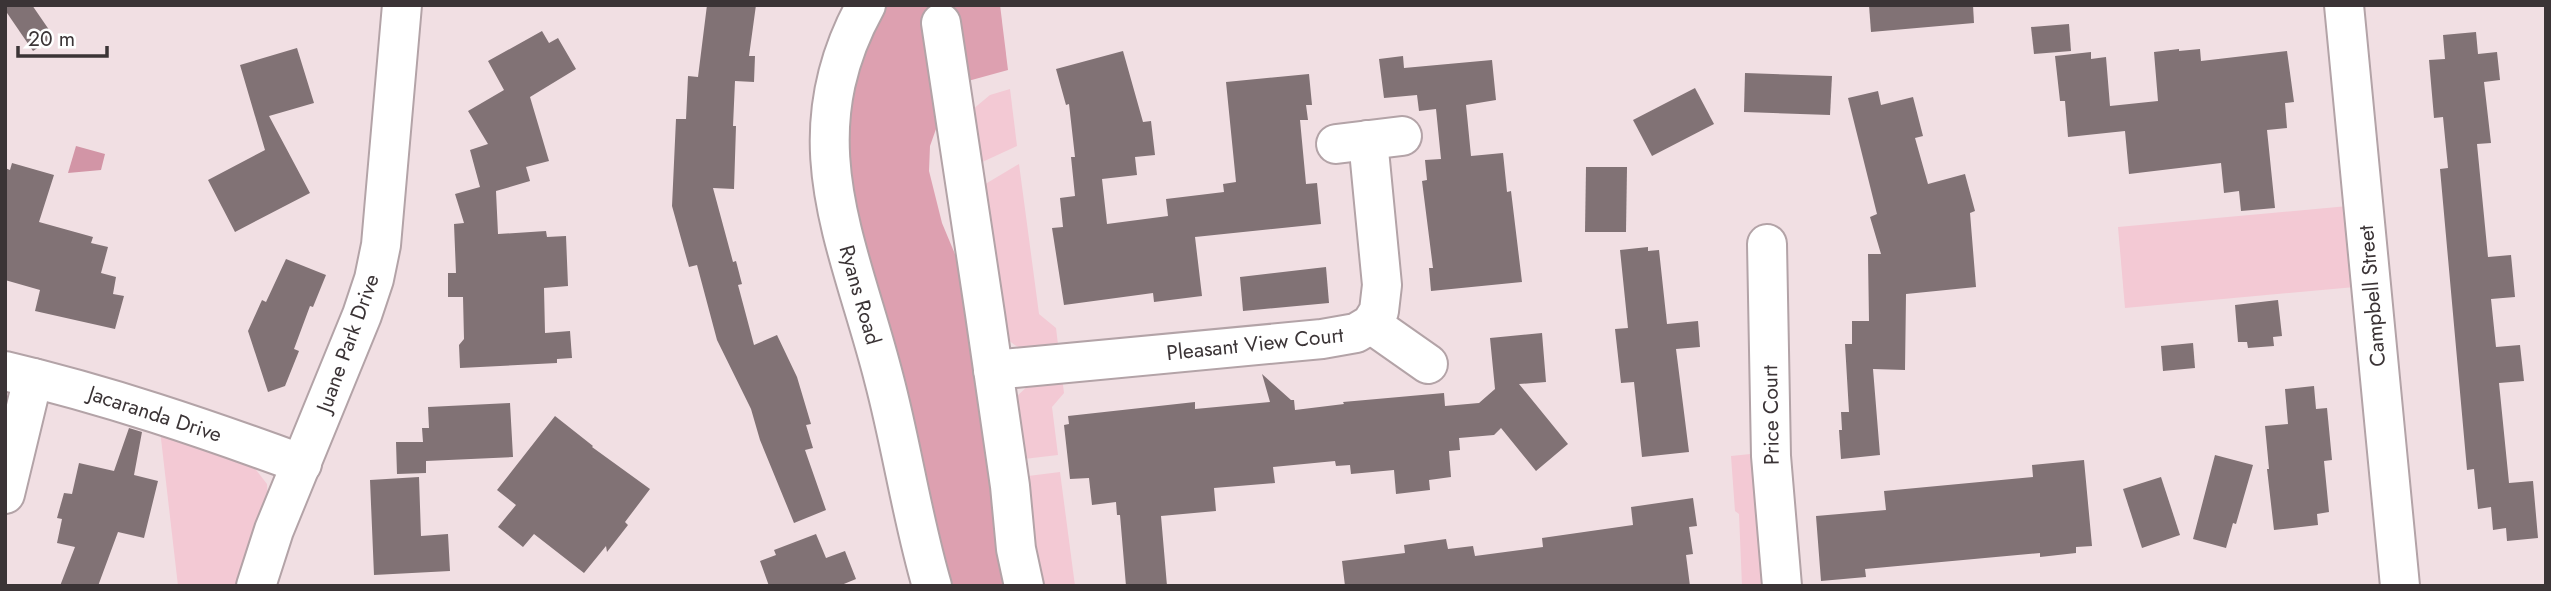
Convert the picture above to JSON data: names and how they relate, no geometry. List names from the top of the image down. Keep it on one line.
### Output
{"streets":{"street":["Ryans Road","Campbell Street","Juane Park Drive","Pleasant View Court","Jacaranda Drive","Price Court"]},"crossings":[["Juane Park Drive","Jacaranda Drive"]],"scale_bar":"20 m"}
